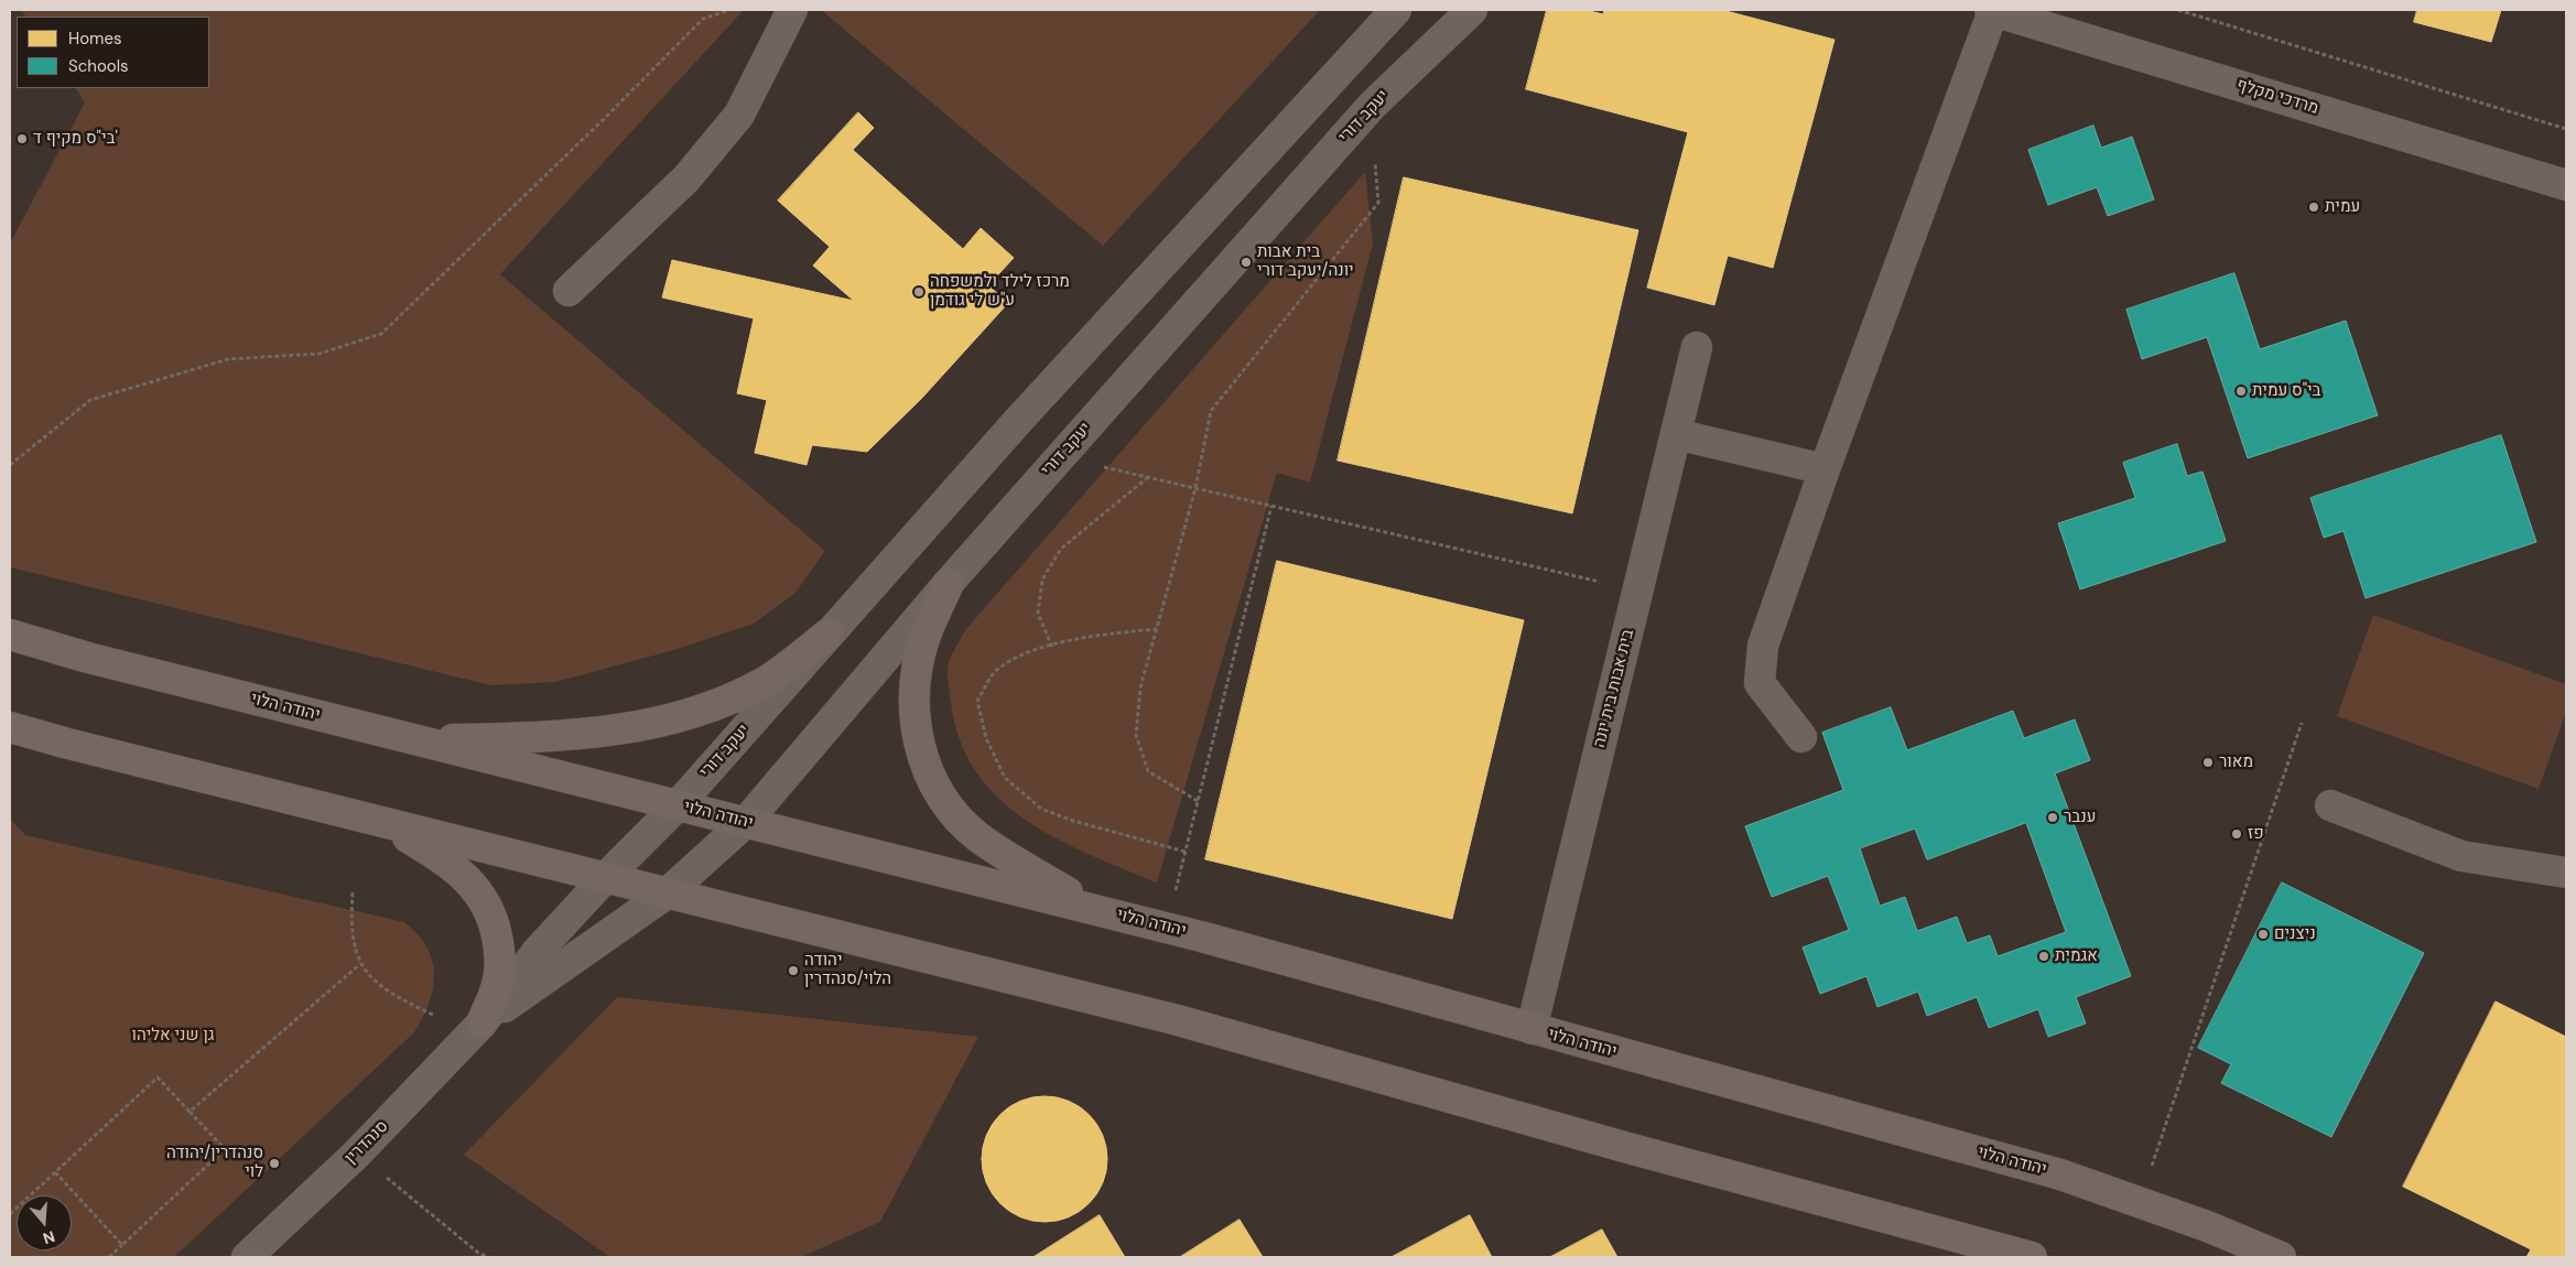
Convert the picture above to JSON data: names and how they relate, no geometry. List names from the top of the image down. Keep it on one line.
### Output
{"streets":{"main road":["יהודה הלוי"],"street":["מרדכי מקלף","יעקב דורי","בית אבות בית יונה","סנהדרין"]},"crossings":[["יעקב דורי","יהודה הלוי"],["יעקב דורי","סנהדרין"],["בית אבות בית יונה","יהודה הלוי"]],"parks":["גן שני אליהו"],"places":["בי\"ס מקיף ד'","עמית","בית אבות יונה/יעקב דורי","מרכז לילד ולמשפחה ע\"ש לי גודמן","בי\"ס עמית","מאור","ענבר","פז","ניצנים","אגמית","יהודה הלוי/סנהדרין","סנהדרין/יהודה לוי"],"legend":["Homes","Schools"],"north":"bottom"}
